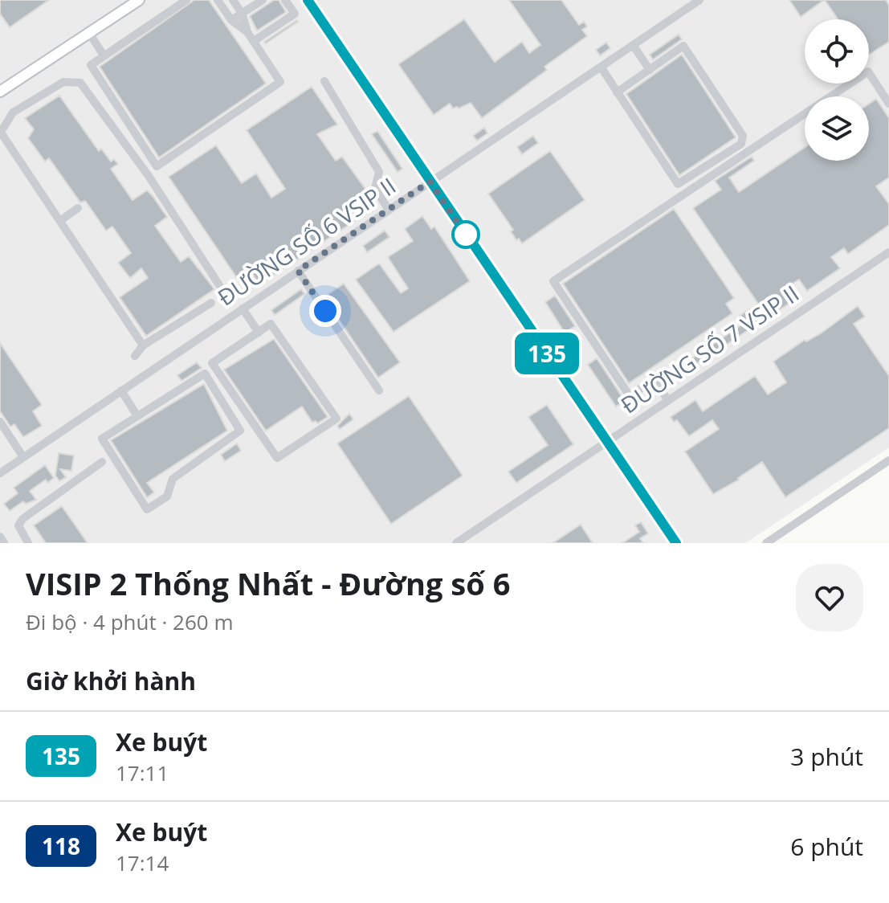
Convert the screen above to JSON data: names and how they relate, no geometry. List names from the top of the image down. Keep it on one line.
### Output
{"streets":{"street":["ĐƯỜNG SỐ 6 VSIP II","ĐƯỜNG SỐ 7 VSIP II"]},"lines":["bus line 135"],"page":{"on_map":"135","heading":[["VISIP 2 Thống Nhất - Đường số 6","Đi bộ · 4 phút · 260 m"],"Giờ khởi hành"],"list":[{"mark":"135","name":"Xe buýt","note":"17:11","value":"3 phút"},{"mark":"118","name":"Xe buýt","note":"17:14","value":"6 phút"}]}}
